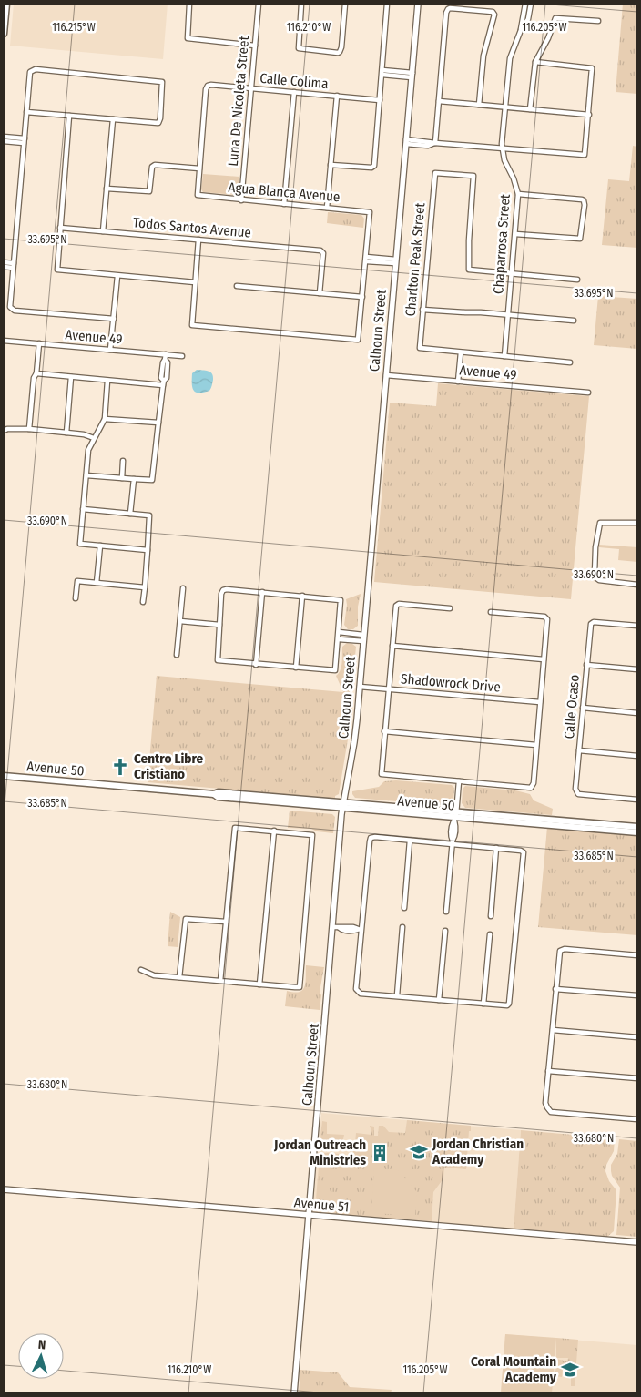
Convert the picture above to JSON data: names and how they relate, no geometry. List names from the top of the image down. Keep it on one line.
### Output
{"streets":{"main road":["Avenue 50"],"street":["Calle Colima","Luna De Nicoleta Street","Agua Blanca Avenue","Todos Santos Avenue","Chaparrosa Street","Charlton Peak Street","Calhoun Street","Avenue 49","Shadowrock Drive","Calle Ocaso","Avenue 51"]},"crossings":[["Calle Colima","Luna De Nicoleta Street"],["Calle Colima","Agua Blanca Avenue"],["Luna De Nicoleta Street","Agua Blanca Avenue"],["Chaparrosa Street","Charlton Peak Street"],["Calhoun Street","Avenue 49"],["Calhoun Street","Shadowrock Drive"],["Calhoun Street","Avenue 50"],["Calhoun Street","Avenue 51"]],"places":{"church":["Centro Libre Cristiano"],"school or university":["Jordan Christian Academy","Coral Mountain Academy"],"building":["Jordan Outreach Ministries"]},"north":"top","coordinates":["116.215°W","116.210°W","116.205°W","33.695°N","33.690°N","33.685°N","33.680°N"]}
